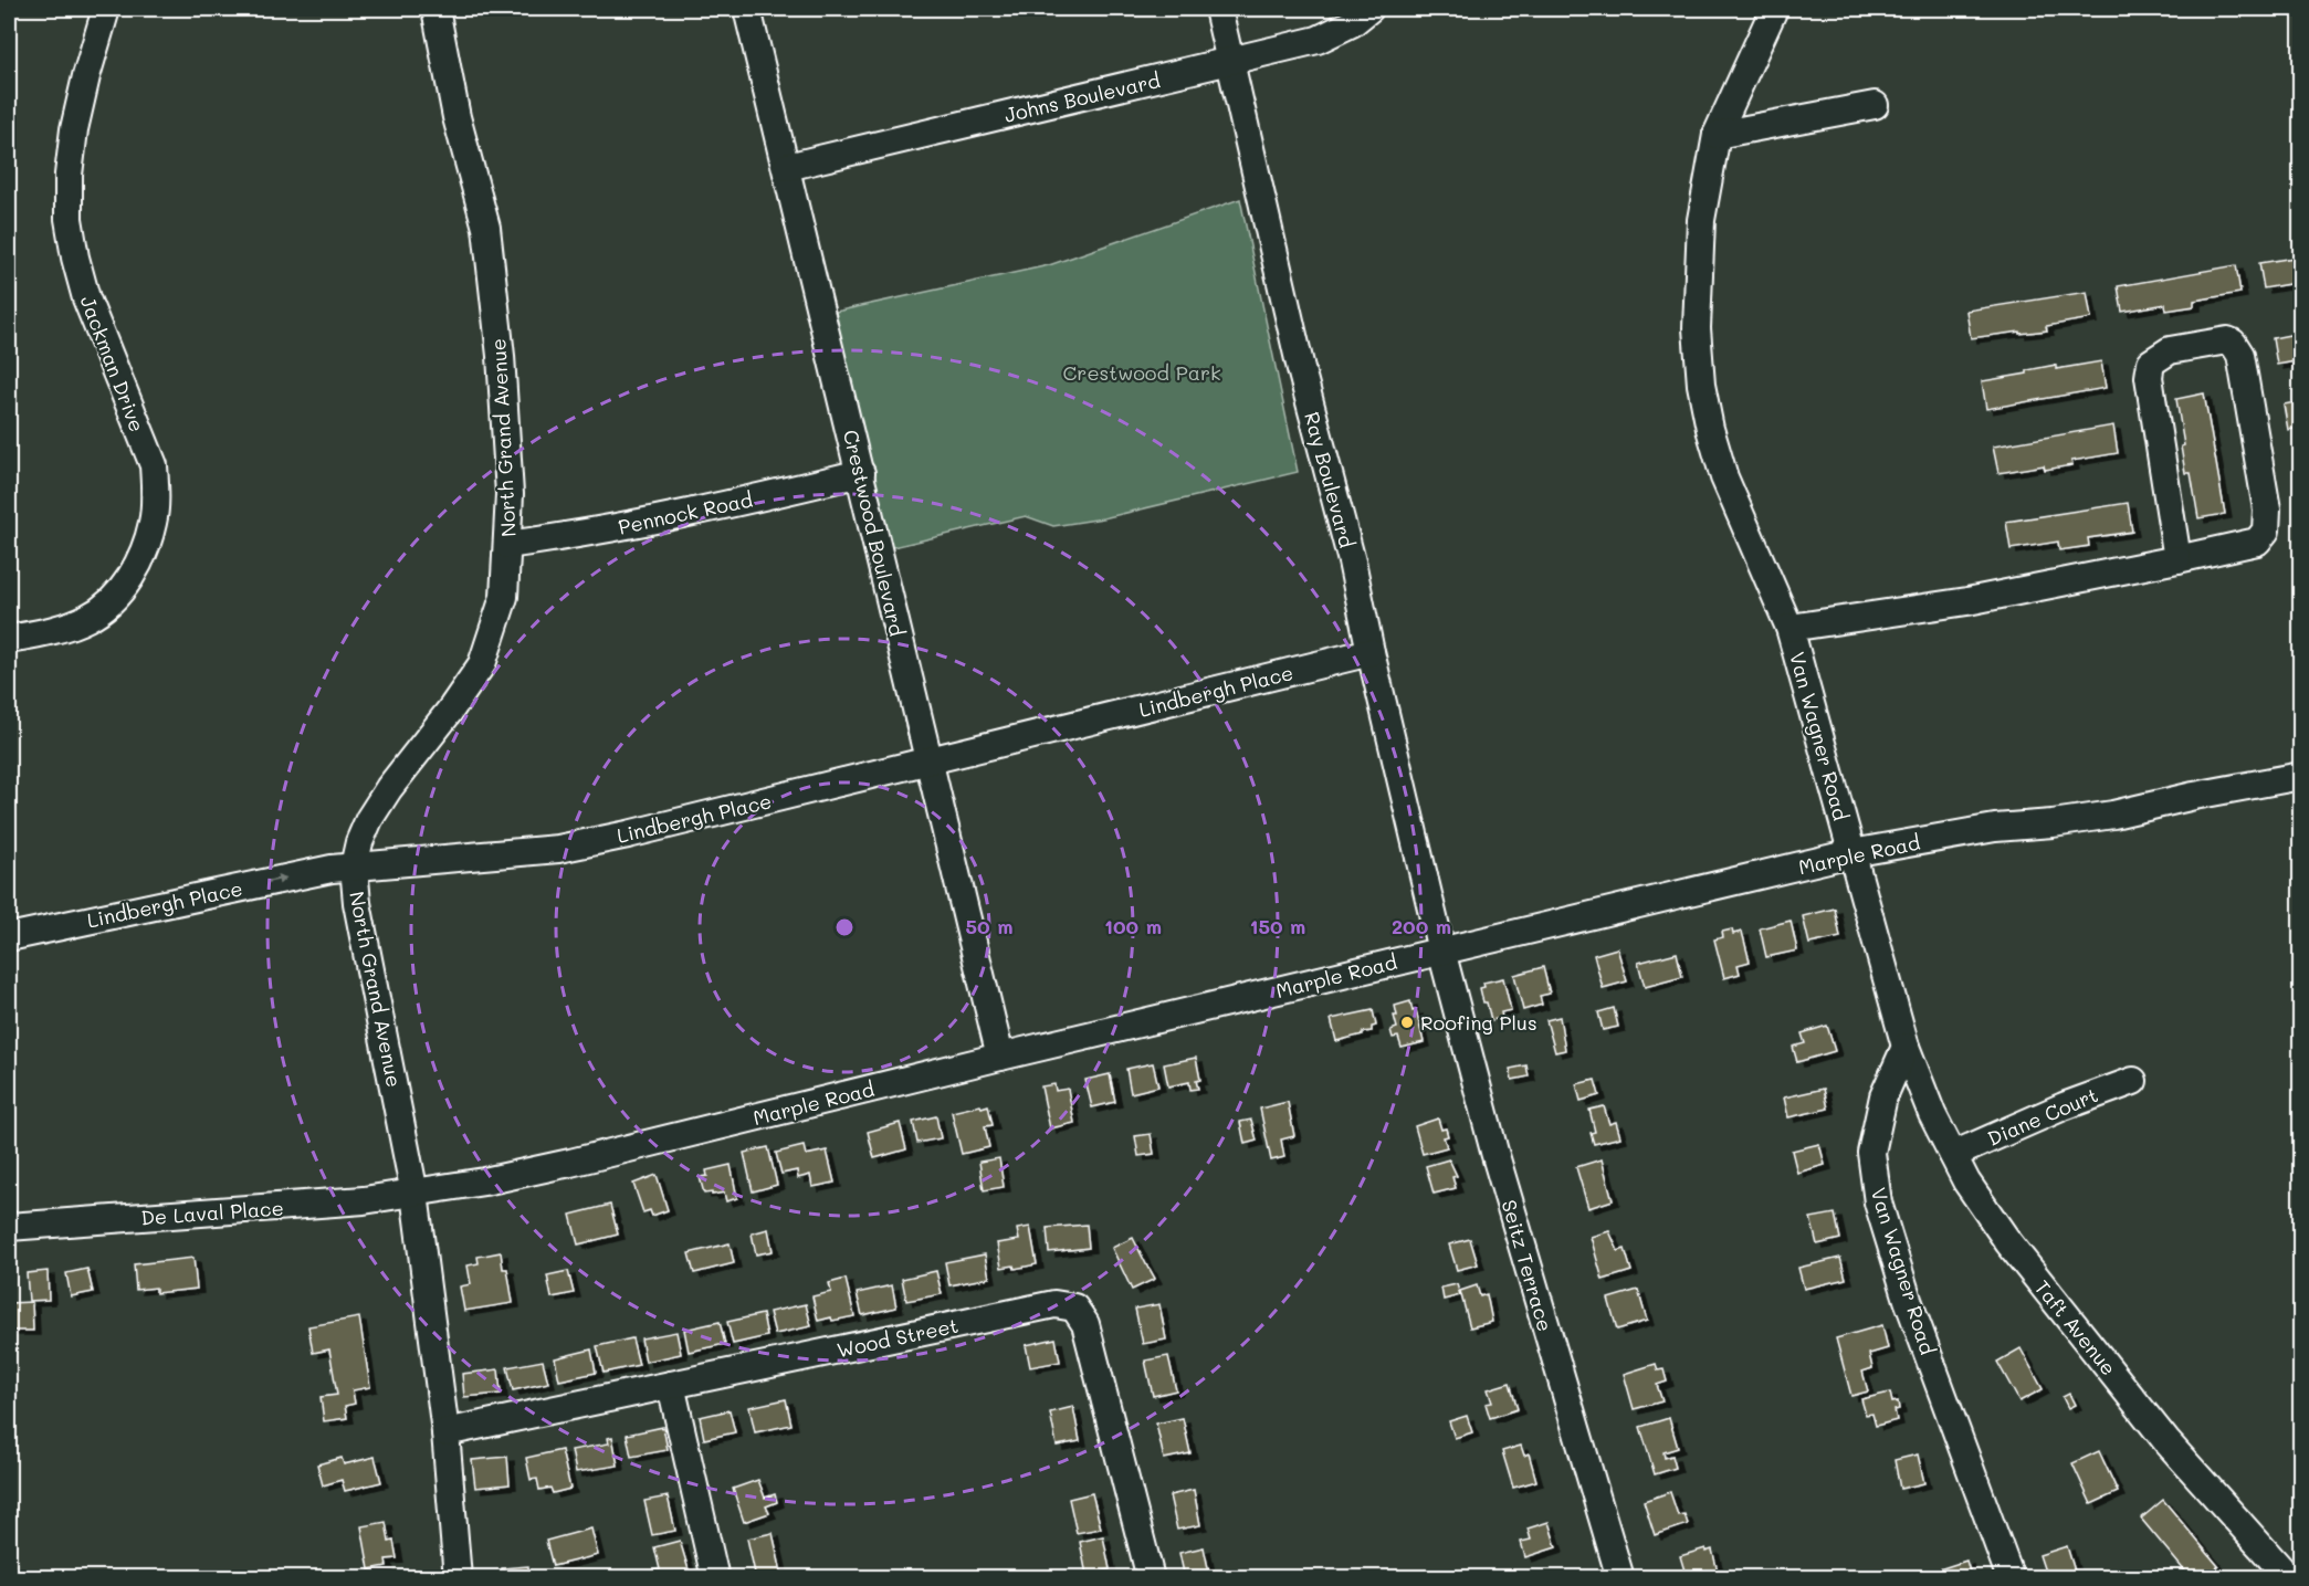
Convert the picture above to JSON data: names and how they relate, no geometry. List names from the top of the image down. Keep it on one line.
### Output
{"streets":{"street":["Johns Boulevard","Jackman Drive","North Grand Avenue","Ray Boulevard","Pennock Road","Crestwood Boulevard","Lindbergh Place","Van Wagner Road","Marple Road","Diane Court","De Laval Place","Seitz Terrace","Taft Avenue","Wood Street"]},"crossings":[["Johns Boulevard","Ray Boulevard"],["Johns Boulevard","Crestwood Boulevard"],["North Grand Avenue","Pennock Road"],["North Grand Avenue","Lindbergh Place"],["North Grand Avenue","Marple Road"],["North Grand Avenue","De Laval Place"],["North Grand Avenue","Wood Street"],["Ray Boulevard","Lindbergh Place"],["Ray Boulevard","Marple Road"],["Ray Boulevard","Seitz Terrace"],["Pennock Road","Crestwood Boulevard"],["Crestwood Boulevard","Lindbergh Place"],["Crestwood Boulevard","Marple Road"],["Van Wagner Road","Marple Road"],["Van Wagner Road","Taft Avenue"],["Marple Road","De Laval Place"],["Marple Road","Seitz Terrace"],["Diane Court","Taft Avenue"]],"parks":["Crestwood Park"],"places":["Roofing Plus"],"rings":["50 m","100 m","150 m","200 m"]}
